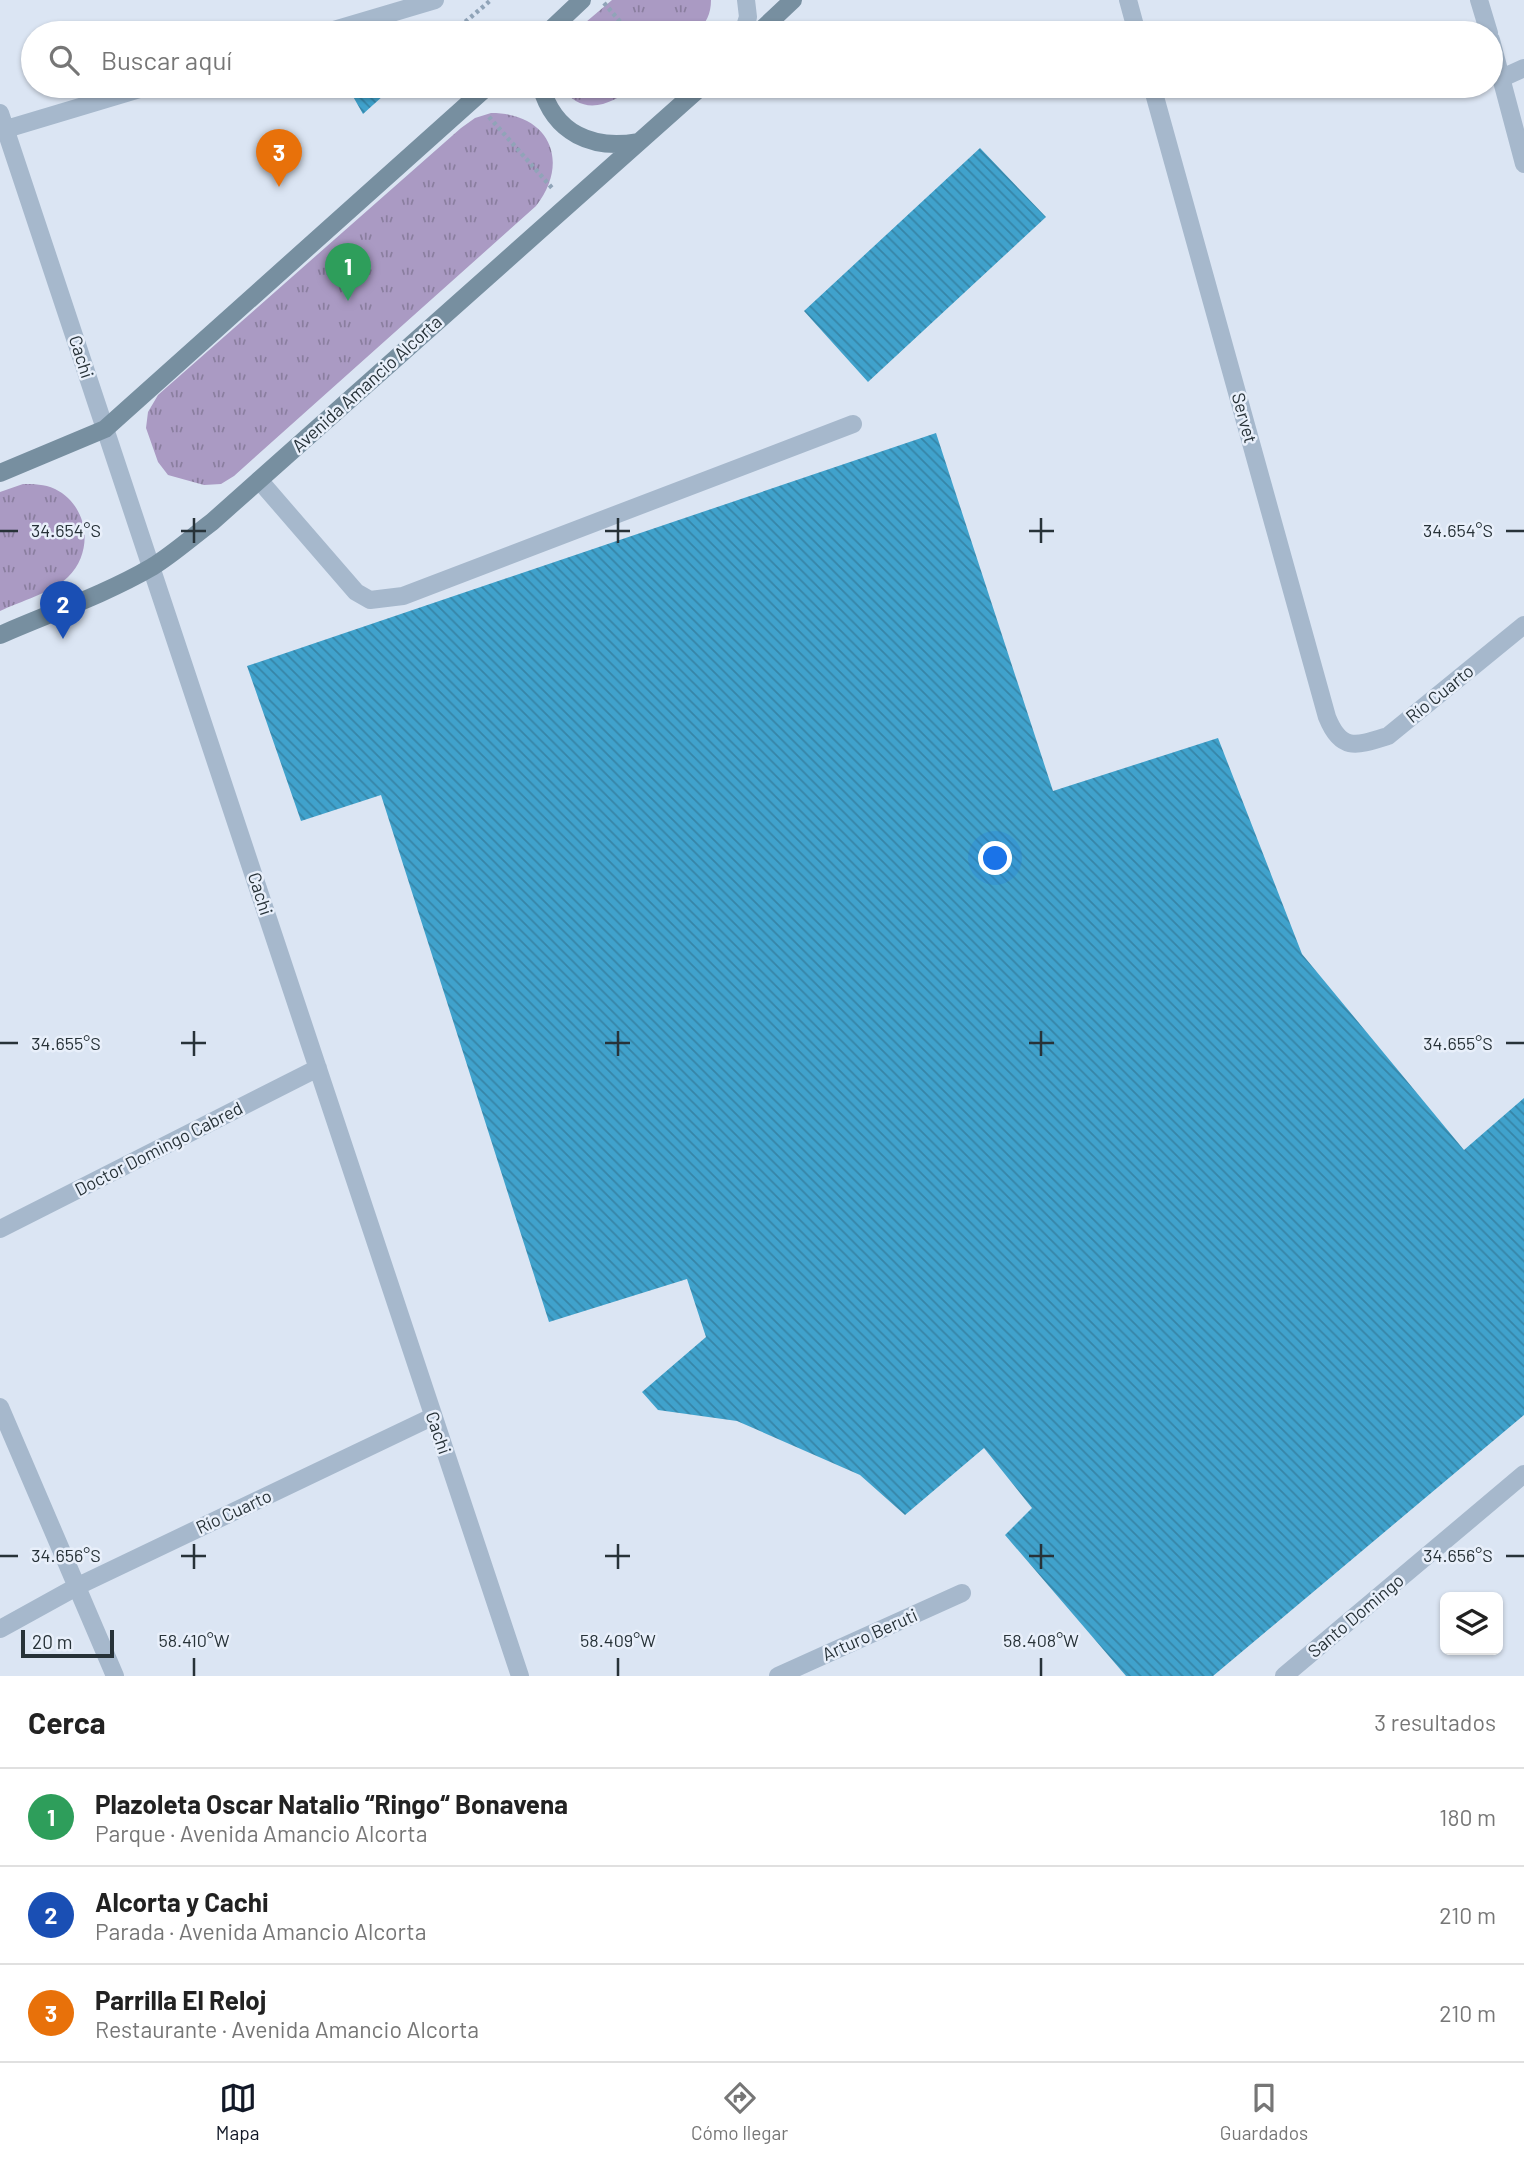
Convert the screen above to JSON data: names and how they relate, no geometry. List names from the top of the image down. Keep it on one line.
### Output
{"streets":{"main road":["Avenida Amancio Alcorta"],"street":["Cachi","Servet","Río Cuarto","Doctor Domingo Cabred","Santo Domingo","Arturo Beruti"]},"crossings":[["Cachi","Avenida Amancio Alcorta"],["Cachi","Río Cuarto"],["Cachi","Doctor Domingo Cabred"],["Servet","Río Cuarto"]],"scale_bar":"20 m","page":{"search":"Buscar aquí","pins":["3","1","2"],"scale":"20 m","heading":["Cerca","3 resultados"],"list":[{"mark":"1","name":"Plazoleta Oscar Natalio “Ringo“ Bonavena","note":"Parque · Avenida Amancio Alcorta","value":"180 m"},{"mark":"2","name":"Alcorta y Cachi","note":"Parada · Avenida Amancio Alcorta","value":"210 m"},{"mark":"3","name":"Parrilla El Reloj","note":"Restaurante · Avenida Amancio Alcorta","value":"210 m"}],"nav":["Mapa","Cómo llegar","Guardados"]},"coordinates":["34.654°S","34.655°S","34.656°S","58.410°W","58.409°W","58.408°W"]}
